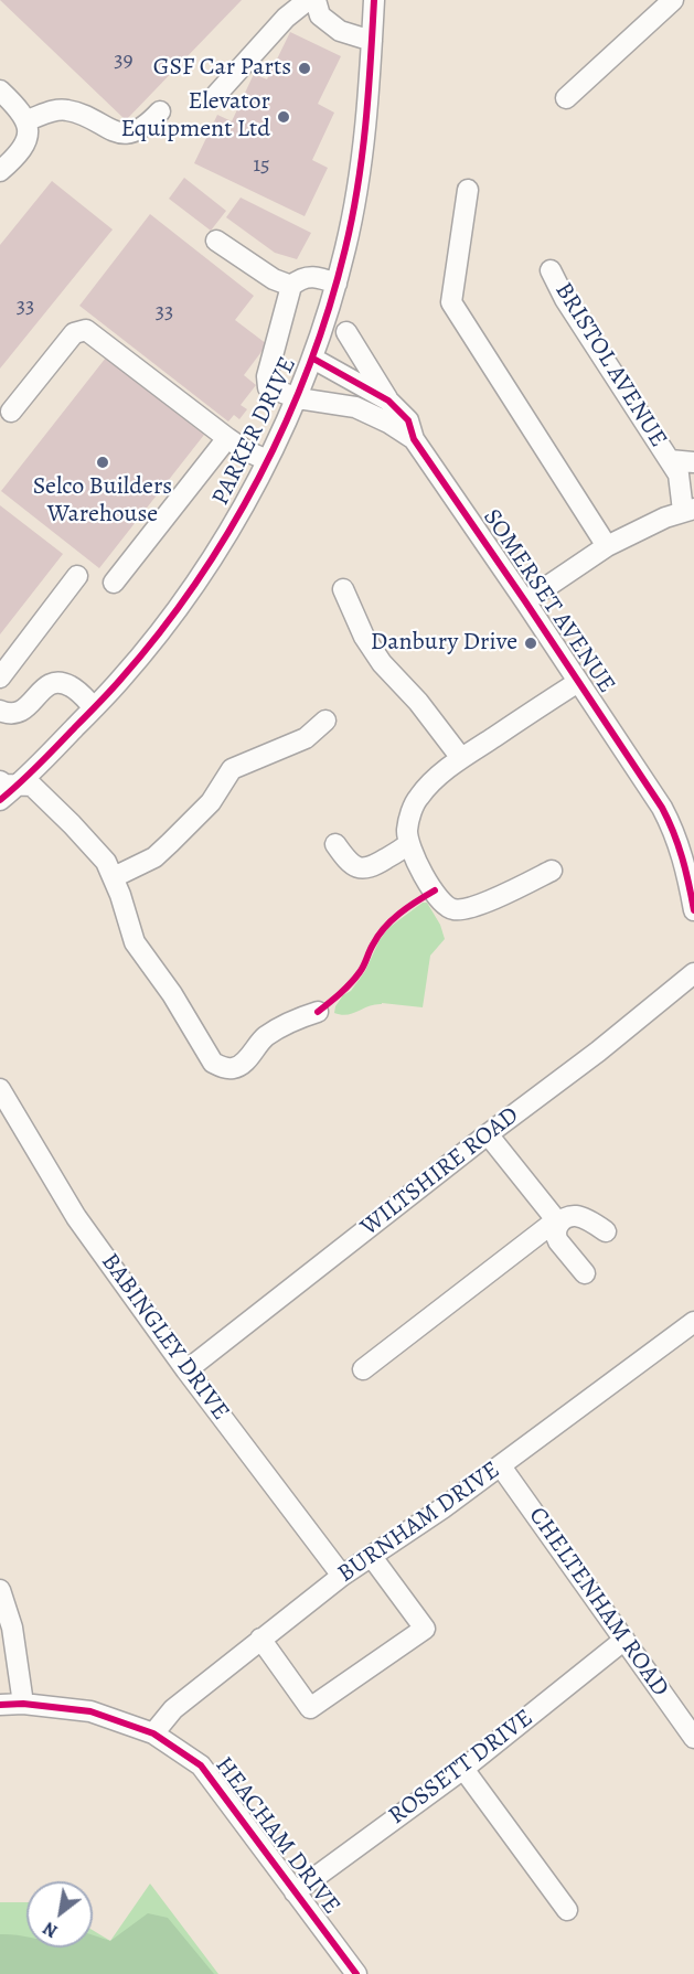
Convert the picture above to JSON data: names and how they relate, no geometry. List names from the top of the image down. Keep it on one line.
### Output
{"streets":{"street":["BRISTOL AVENUE","PARKER DRIVE","SOMERSET AVENUE","WILTSHIRE ROAD","BABINGLEY DRIVE","BURNHAM DRIVE","CHELTENHAM ROAD","ROSSETT DRIVE","HEACHAM DRIVE"]},"crossings":[["PARKER DRIVE","SOMERSET AVENUE"],["WILTSHIRE ROAD","BABINGLEY DRIVE"],["BABINGLEY DRIVE","BURNHAM DRIVE"],["BURNHAM DRIVE","CHELTENHAM ROAD"],["BURNHAM DRIVE","HEACHAM DRIVE"],["CHELTENHAM ROAD","ROSSETT DRIVE"],["ROSSETT DRIVE","HEACHAM DRIVE"]],"places":["GSF Car Parts","Elevator Equipment Ltd","Selco Builders Warehouse","Danbury Drive"],"house_numbers":["39","15","33","33"],"north":"bottom left"}
